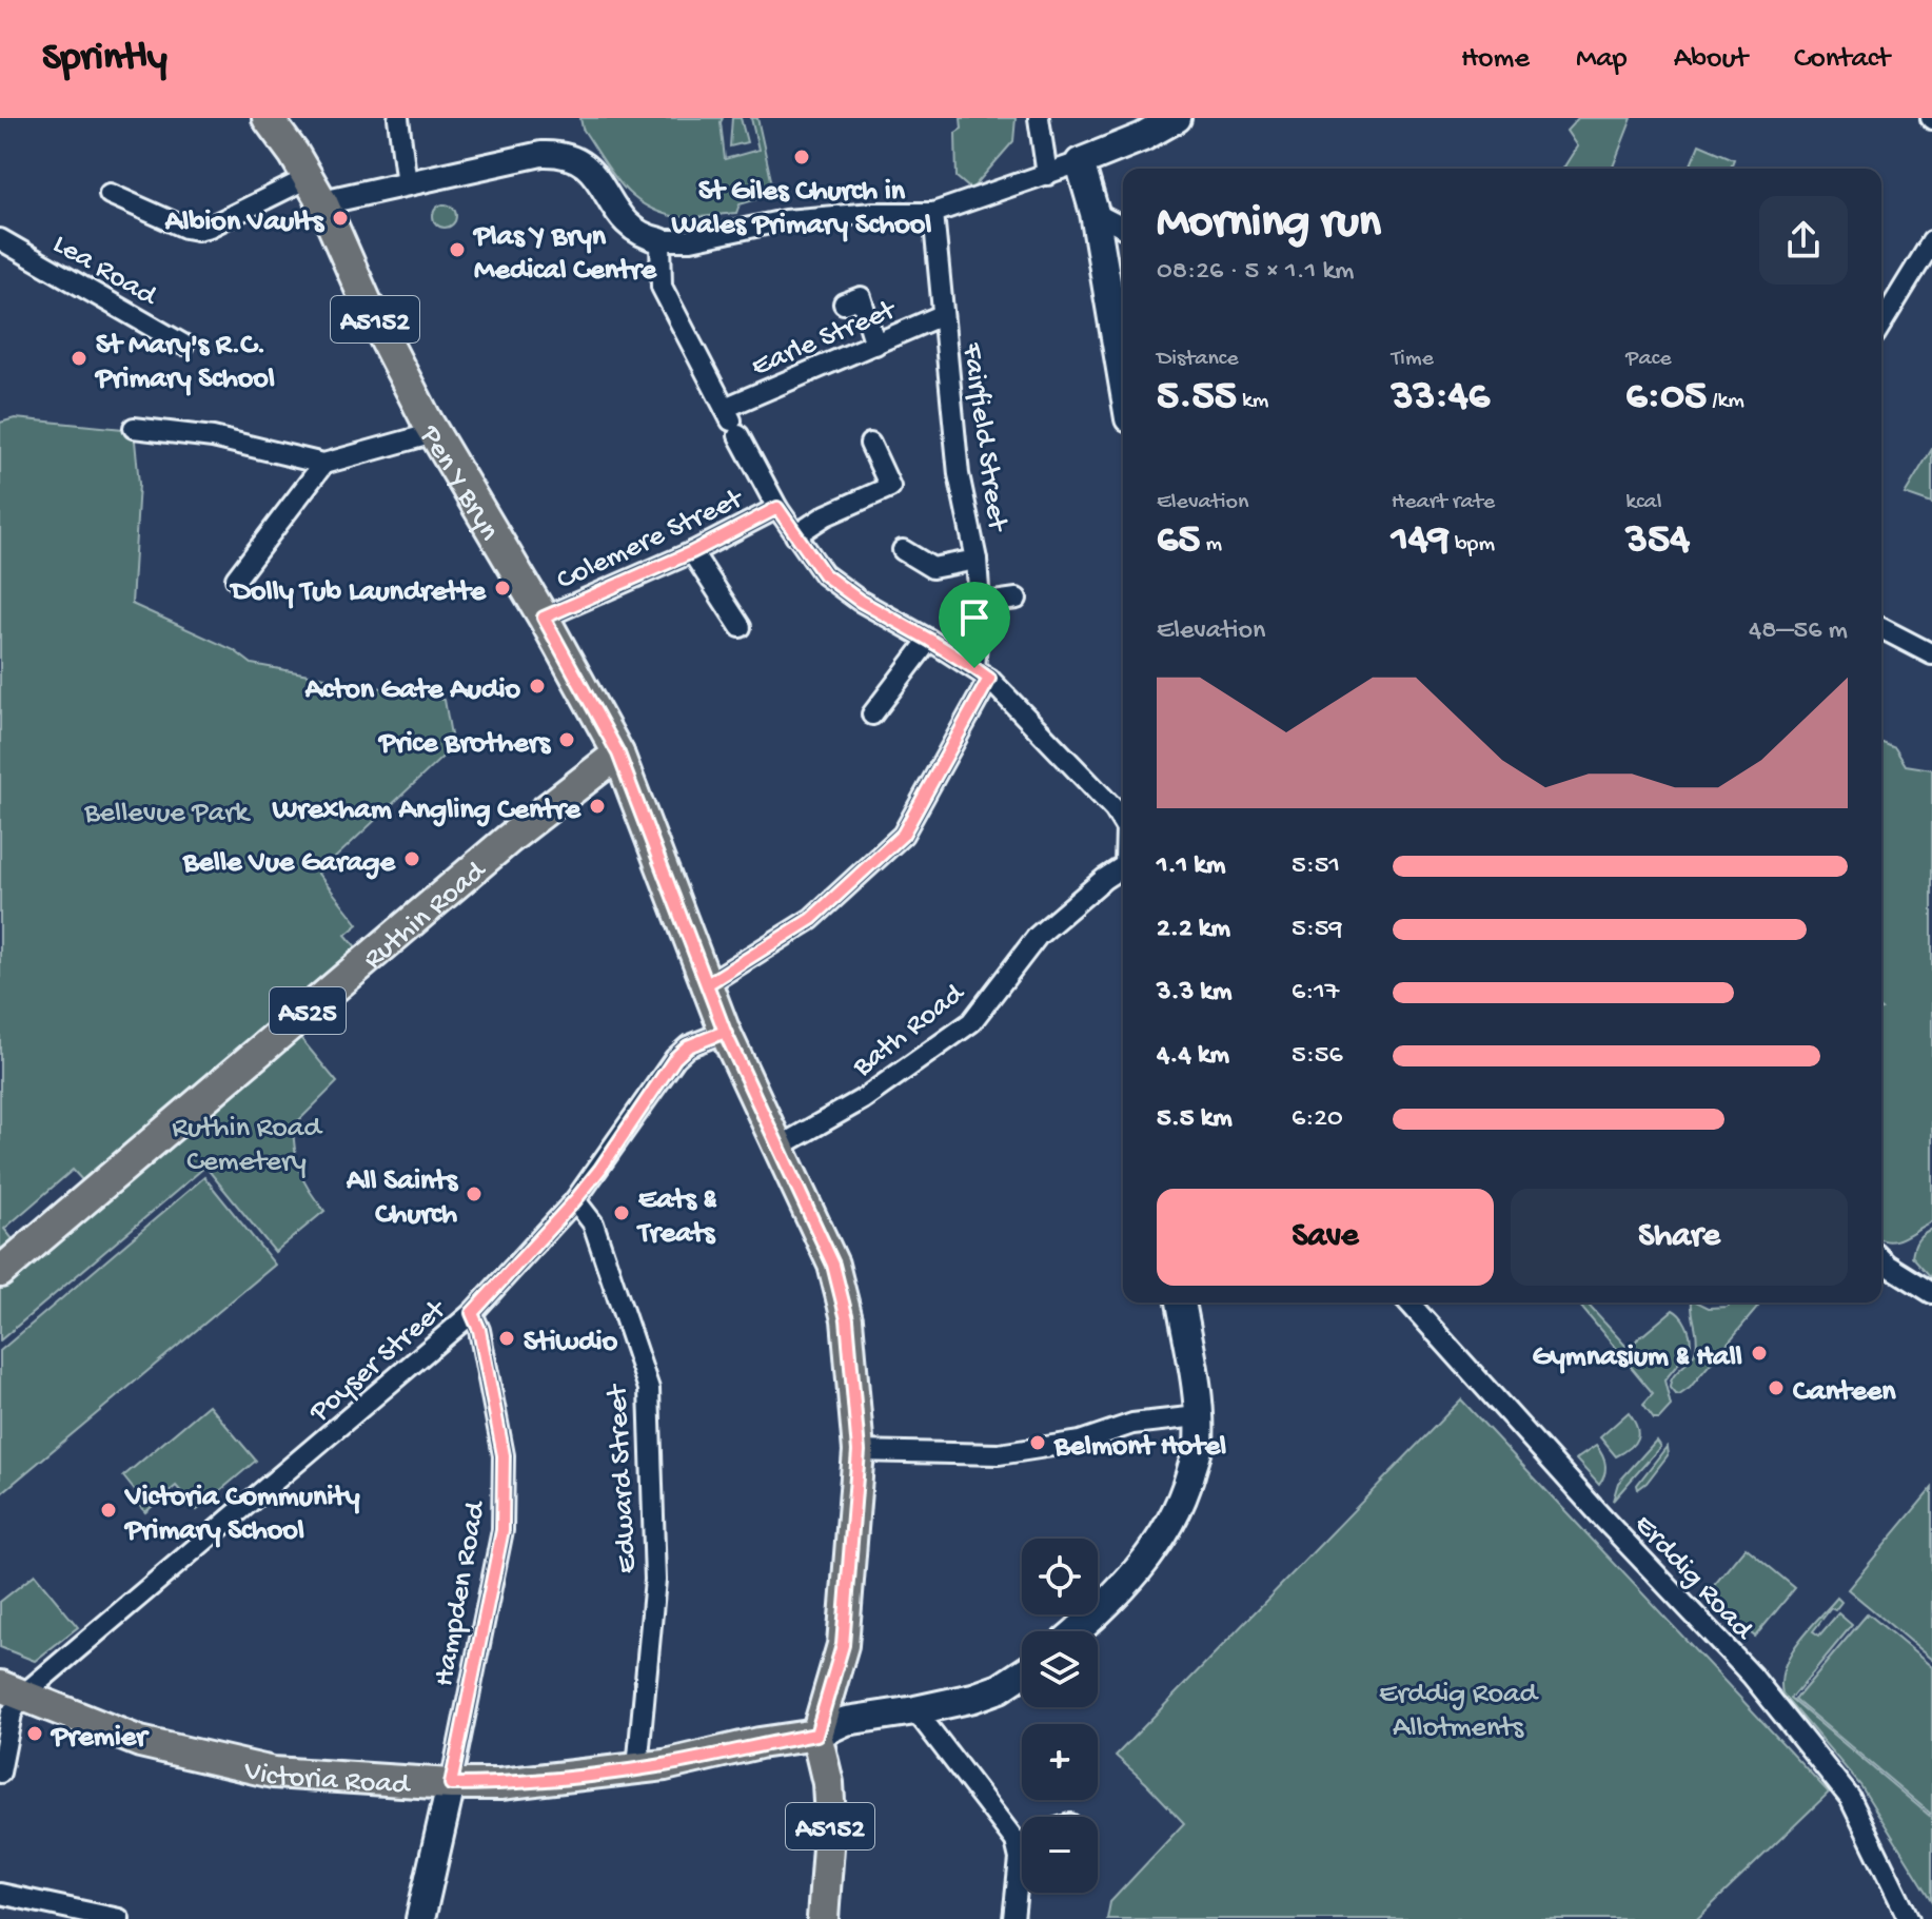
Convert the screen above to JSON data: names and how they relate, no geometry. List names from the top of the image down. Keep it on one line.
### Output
{"streets":{"main road":["A5152","Pen Y Bryn","Ruthin Road","A525","Victoria Road"],"street":["Lea Road","Earle Street","Fairfield Street","Colemere Street","Bath Road","Poyser Street","Edward Street","Erddig Road","Hampden Road"]},"crossings":[["A5152","Pen Y Bryn"],["A5152","Ruthin Road"],["A5152","Bath Road"],["A5152","Poyser Street"],["A5152","Victoria Road"],["Earle Street","Fairfield Street"],["Pen Y Bryn","Colemere Street"],["Pen Y Bryn","Ruthin Road"],["Poyser Street","Edward Street"],["Poyser Street","Hampden Road"],["Poyser Street","Victoria Road"],["Edward Street","Victoria Road"],["Hampden Road","Victoria Road"]],"parks":["Bellevue Park","Ruthin Road Cemetery","Erddig Road Allotments"],"places":["St Giles Church in Wales Primary School","Albion Vaults","Plas Y Bryn Medical Centre","St Mary's R.C. Primary School","Dolly Tub Laundrette","Acton Gate Audio","Price Brothers","Wrexham Angling Centre","Belle Vue Garage","All Saints Church","Eats & Treats","Stiwdio","Gymnasium & Hall","Canteen","Belmont Hotel","Victoria Community Primary School","Premier"],"page":{"header":"Sprintly","nav":["Home","Map","About","Contact"],"heading":["Morning run","08:26 · 5 × 1.1 km"],"stats":[["Distance","5.55 km"],["Time","33:46"],["Pace","6:05 /km"],["Elevation","65 m"],["Heart rate","149 bpm"],["kcal","354"]],"chart":["Elevation","48–56 m"],"list":[{"name":"1.1 km","note":"5:51"},{"name":"2.2 km","note":"5:59"},{"name":"3.3 km","note":"6:17"},{"name":"4.4 km","note":"5:56"},{"name":"5.5 km","note":"6:20"}],"buttons":["Save","Share"],"map_buttons":["+","−"]}}
